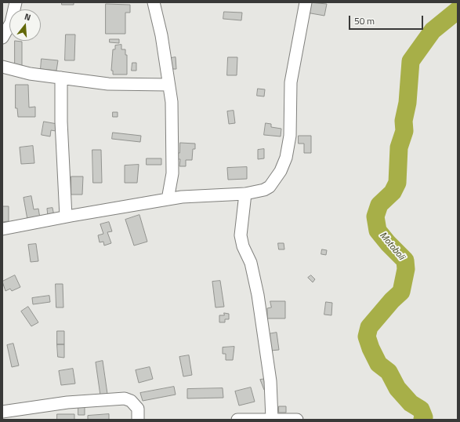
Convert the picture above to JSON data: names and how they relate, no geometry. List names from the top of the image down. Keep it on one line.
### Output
{"water":["Motoboli"],"scale_bar":"50 m","north":"top"}
